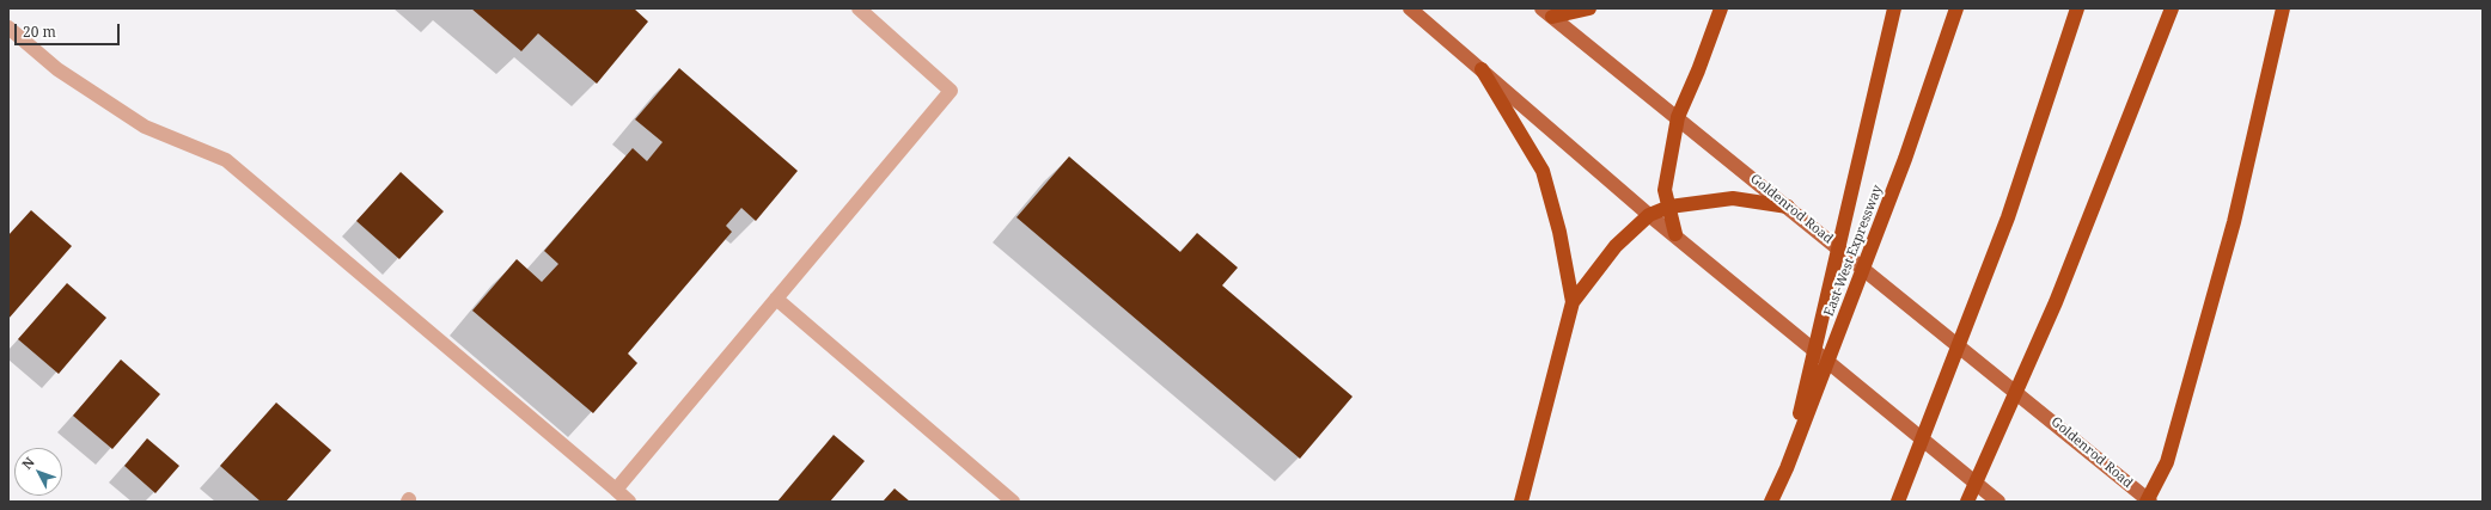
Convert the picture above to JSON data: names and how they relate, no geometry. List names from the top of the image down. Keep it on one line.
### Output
{"streets":{"highway":["East-West Expressway"],"main road":["Goldenrod Road"]},"scale_bar":"20 m","north":"top left"}
